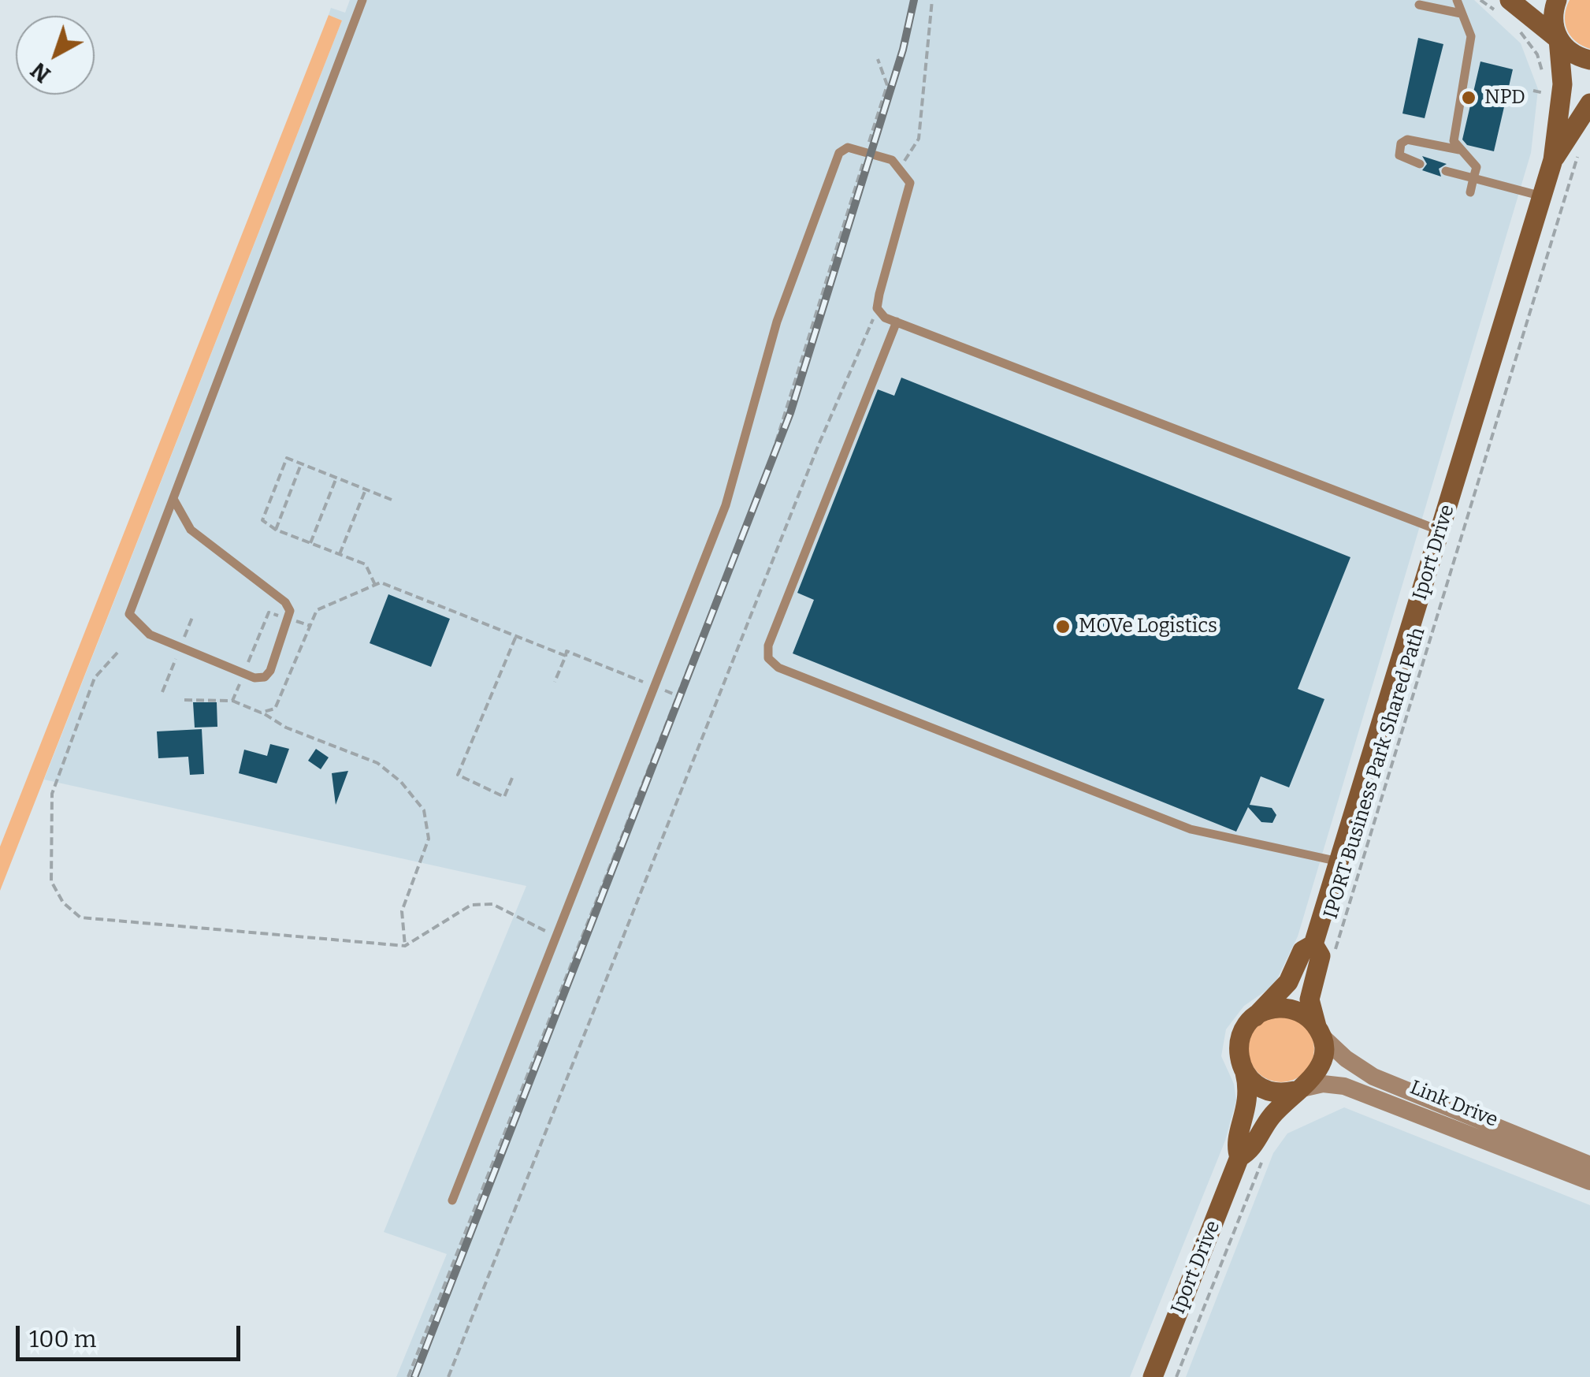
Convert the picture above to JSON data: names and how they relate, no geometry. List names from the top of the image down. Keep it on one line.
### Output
{"streets":{"street":["Iport Drive","Link Drive"],"path":["IPORT Business Park Shared Path"]},"crossings":[["Iport Drive","Link Drive"]],"places":["NPD","MOVe Logistics"],"scale_bar":"100 m","north":"bottom left"}
